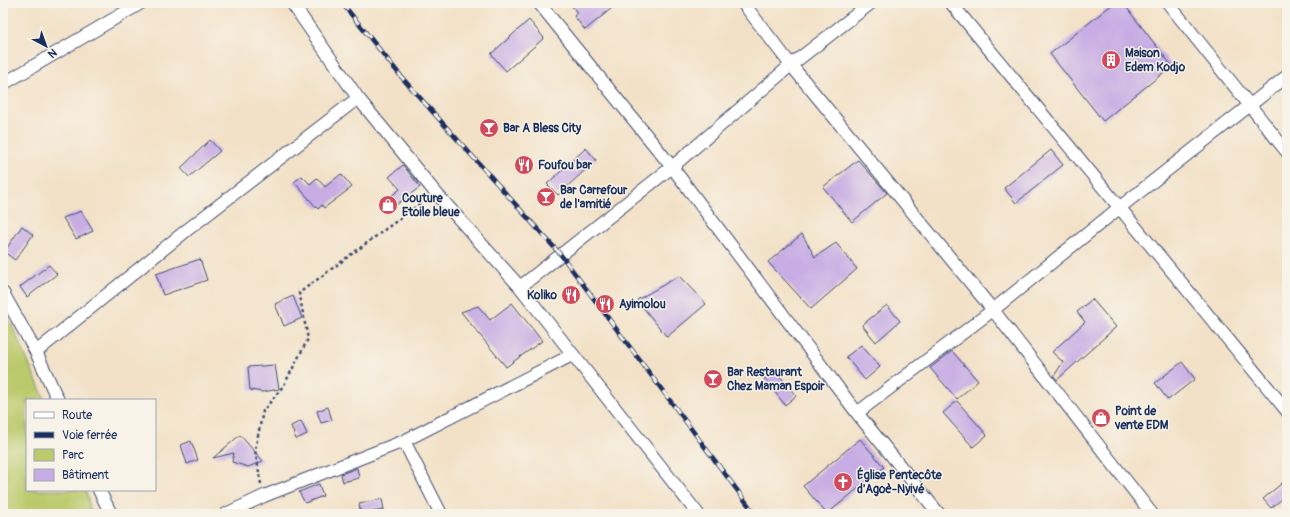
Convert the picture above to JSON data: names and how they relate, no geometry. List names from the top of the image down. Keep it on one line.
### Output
{"places":{"building":["Maison Edem Kodjo"],"bar":["Bar A Bless City","Bar Carrefour de l'amitié","Bar Restaurant Chez Maman Espoir"],"restaurant":["Foufou bar","Koliko","Ayimolou"],"shop":["Couture Etoile bleue","Point de vente EDM"],"church":["Église Pentecôte d'Agoè-Nyivé"]},"legend":["Route","Voie ferrée","Parc","Bâtiment"],"north":"bottom right"}
